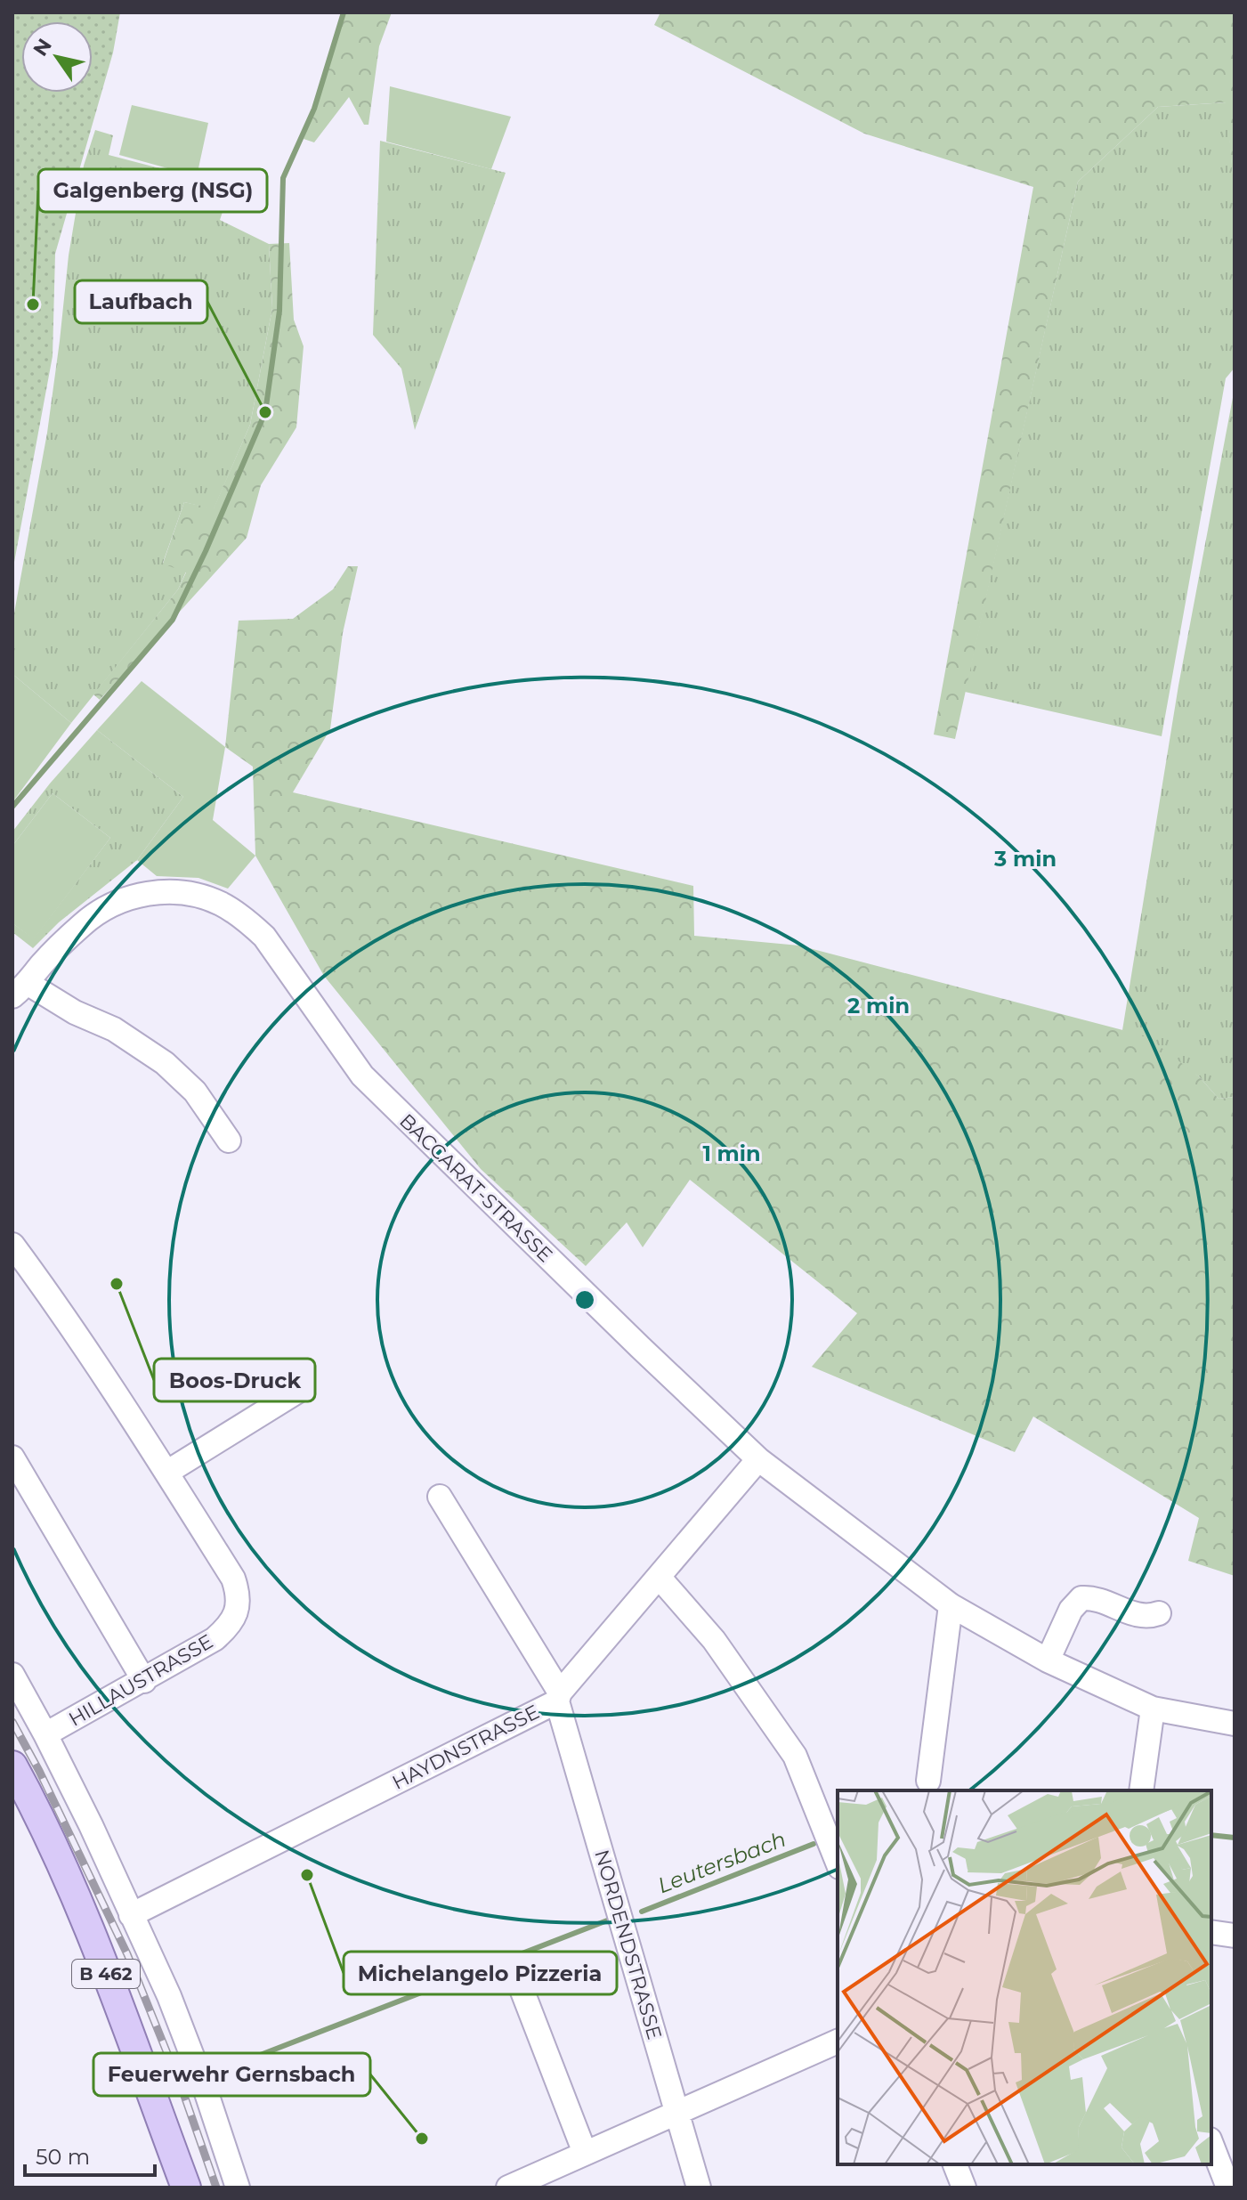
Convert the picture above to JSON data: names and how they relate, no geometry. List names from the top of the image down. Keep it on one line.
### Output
{"streets":{"main road":["B 462"],"street":["BACCARAT-STRASSE","HILLAUSTRASSE","HAYDNSTRASSE","NORDENDSTRASSE"]},"crossings":[["BACCARAT-STRASSE","HAYDNSTRASSE"],["HAYDNSTRASSE","NORDENDSTRASSE"]],"water":["Leutersbach"],"places":["Galgenberg (NSG)","Laufbach","Boos-Druck","Michelangelo Pizzeria","Feuerwehr Gernsbach"],"scale_bar":"50 m","north":"top left","rings":["3 min","2 min","1 min"]}
